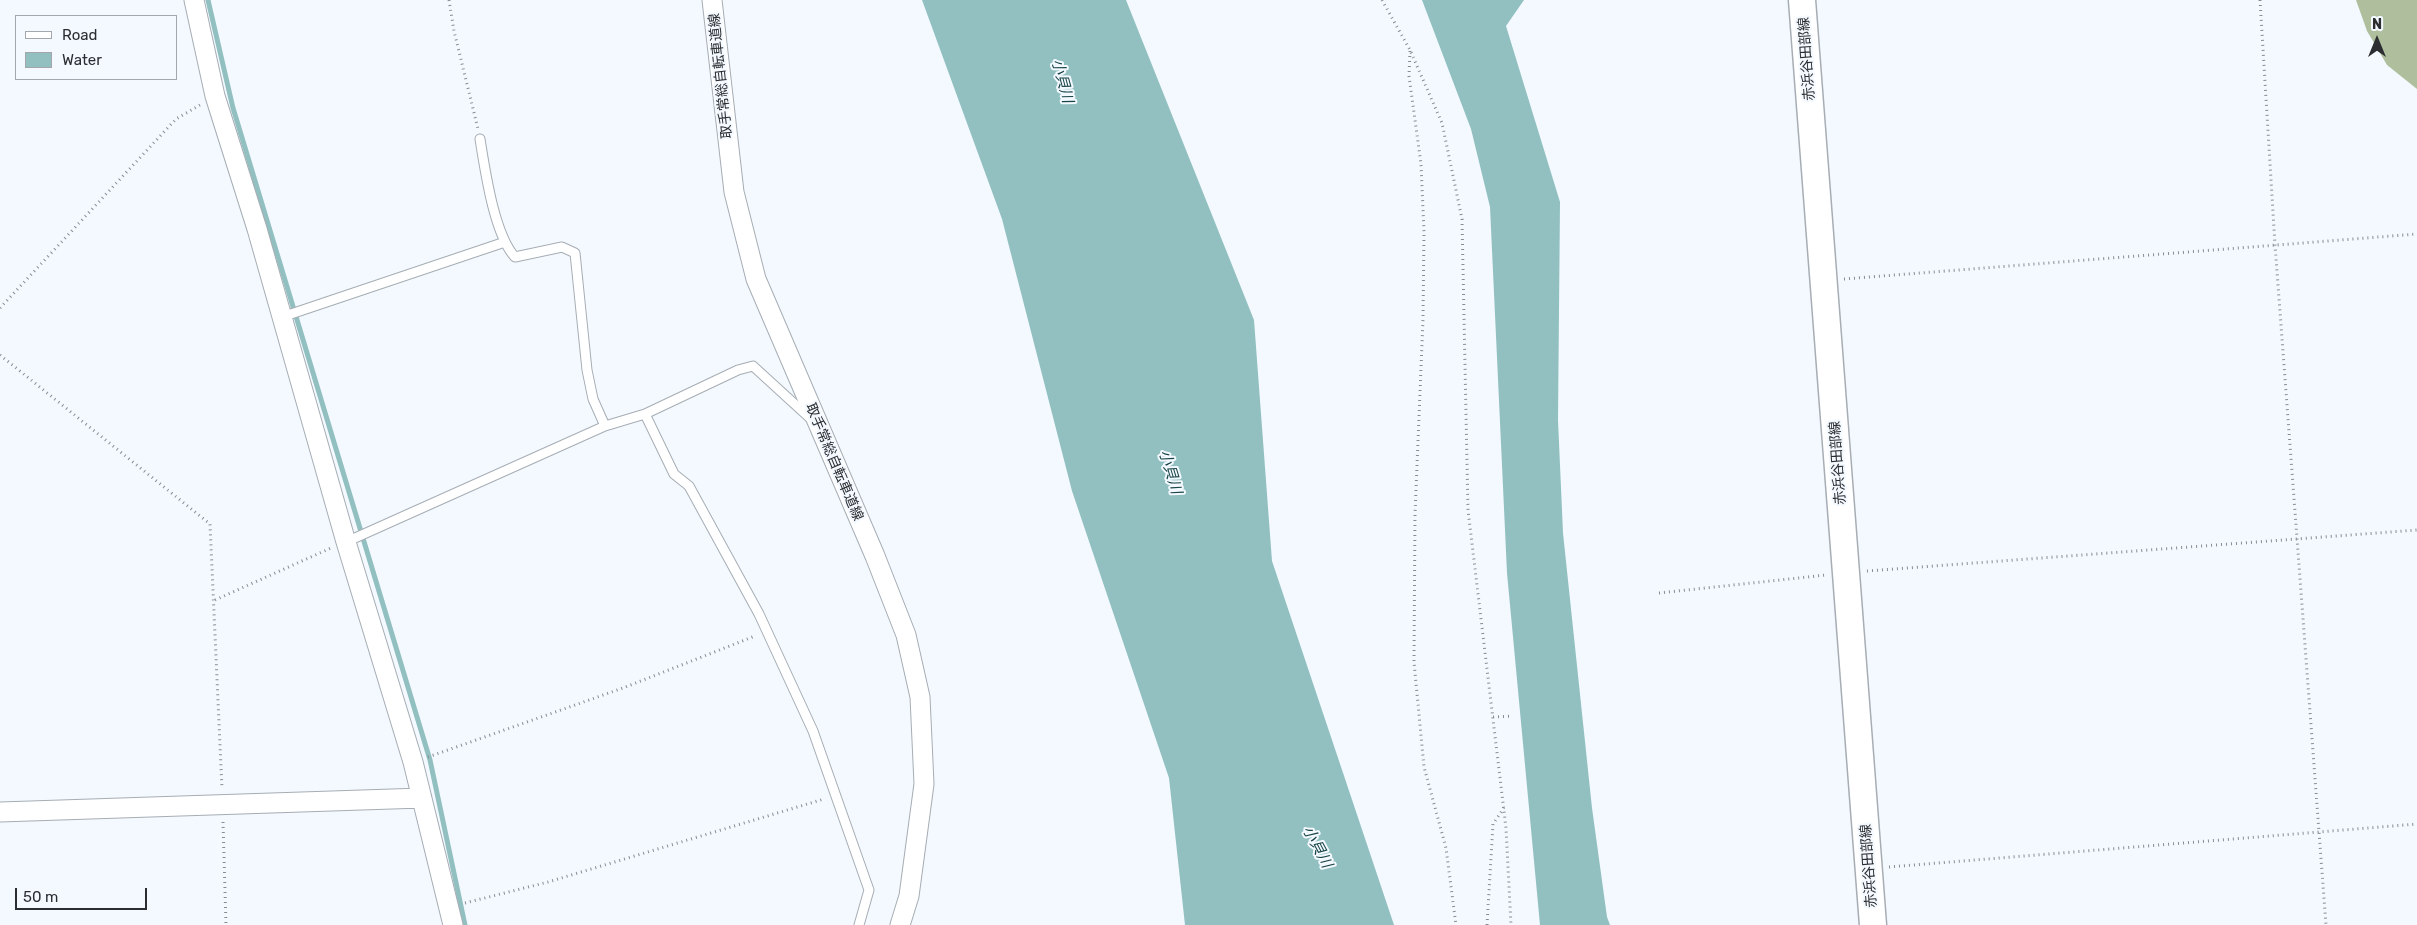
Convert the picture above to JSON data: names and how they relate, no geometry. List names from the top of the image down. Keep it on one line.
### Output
{"streets":{"main road":["赤浜谷田部線"],"street":["取手常総自転車道線"]},"water":["小貝川"],"legend":["Road","Water"],"scale_bar":"50 m","north":"top"}
